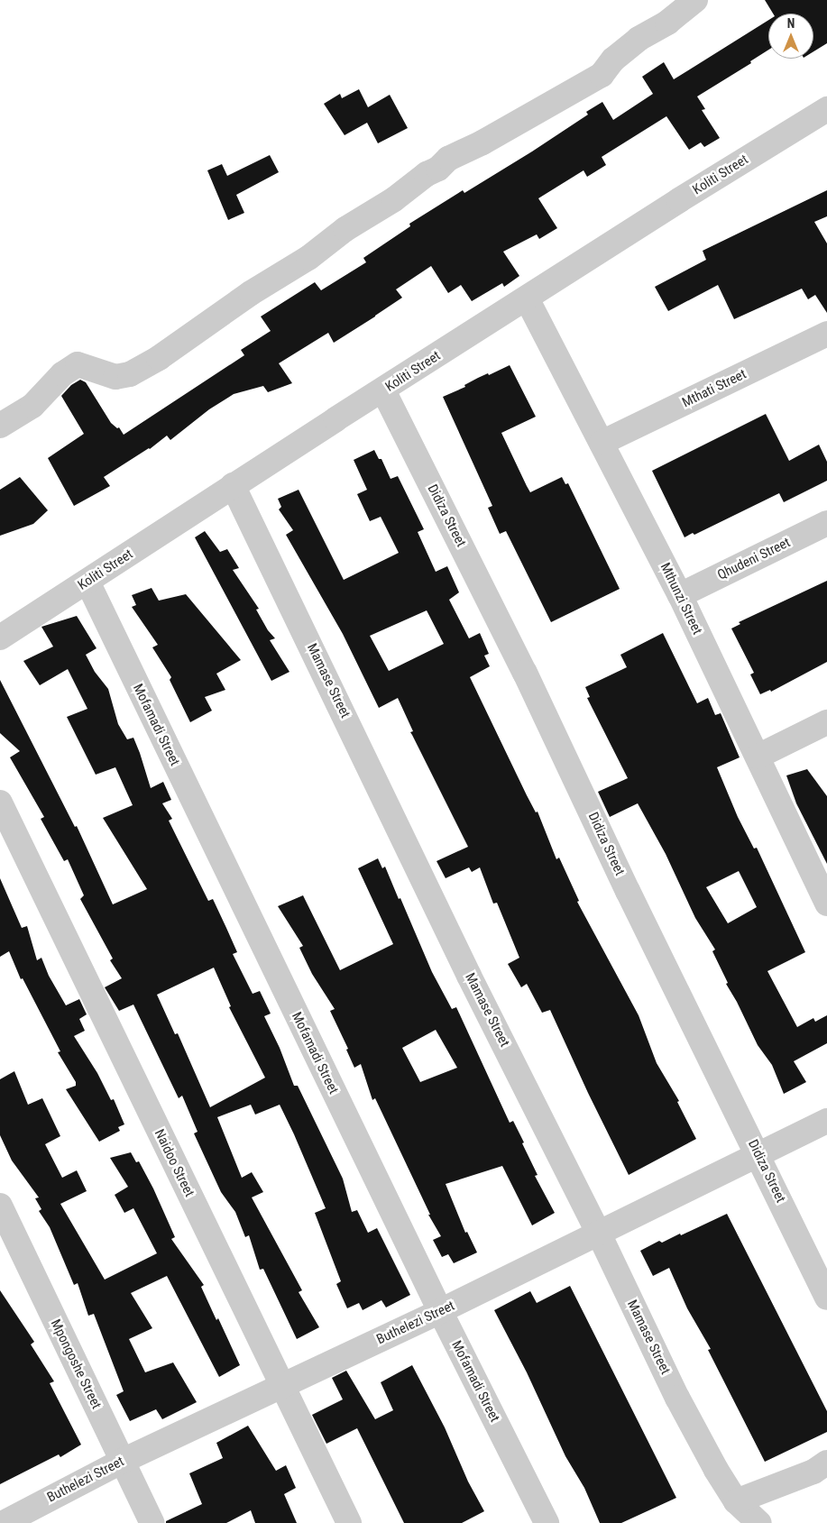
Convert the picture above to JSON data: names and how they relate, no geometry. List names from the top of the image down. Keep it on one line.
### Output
{"streets":{"street":["Koliti Street","Mthati Street","Didiza Street","Qhudeni Street","Mthunzi Street","Mamase Street","Mofamadi Street","Naidoo Street","Buthelezi Street","Mpongoshe Street"]},"crossings":[["Koliti Street","Didiza Street"],["Koliti Street","Mthunzi Street"],["Koliti Street","Mamase Street"],["Koliti Street","Mofamadi Street"],["Mthati Street","Mthunzi Street"],["Didiza Street","Buthelezi Street"],["Qhudeni Street","Mthunzi Street"],["Mamase Street","Buthelezi Street"],["Mofamadi Street","Buthelezi Street"],["Naidoo Street","Buthelezi Street"],["Buthelezi Street","Mpongoshe Street"]],"north":"top"}
